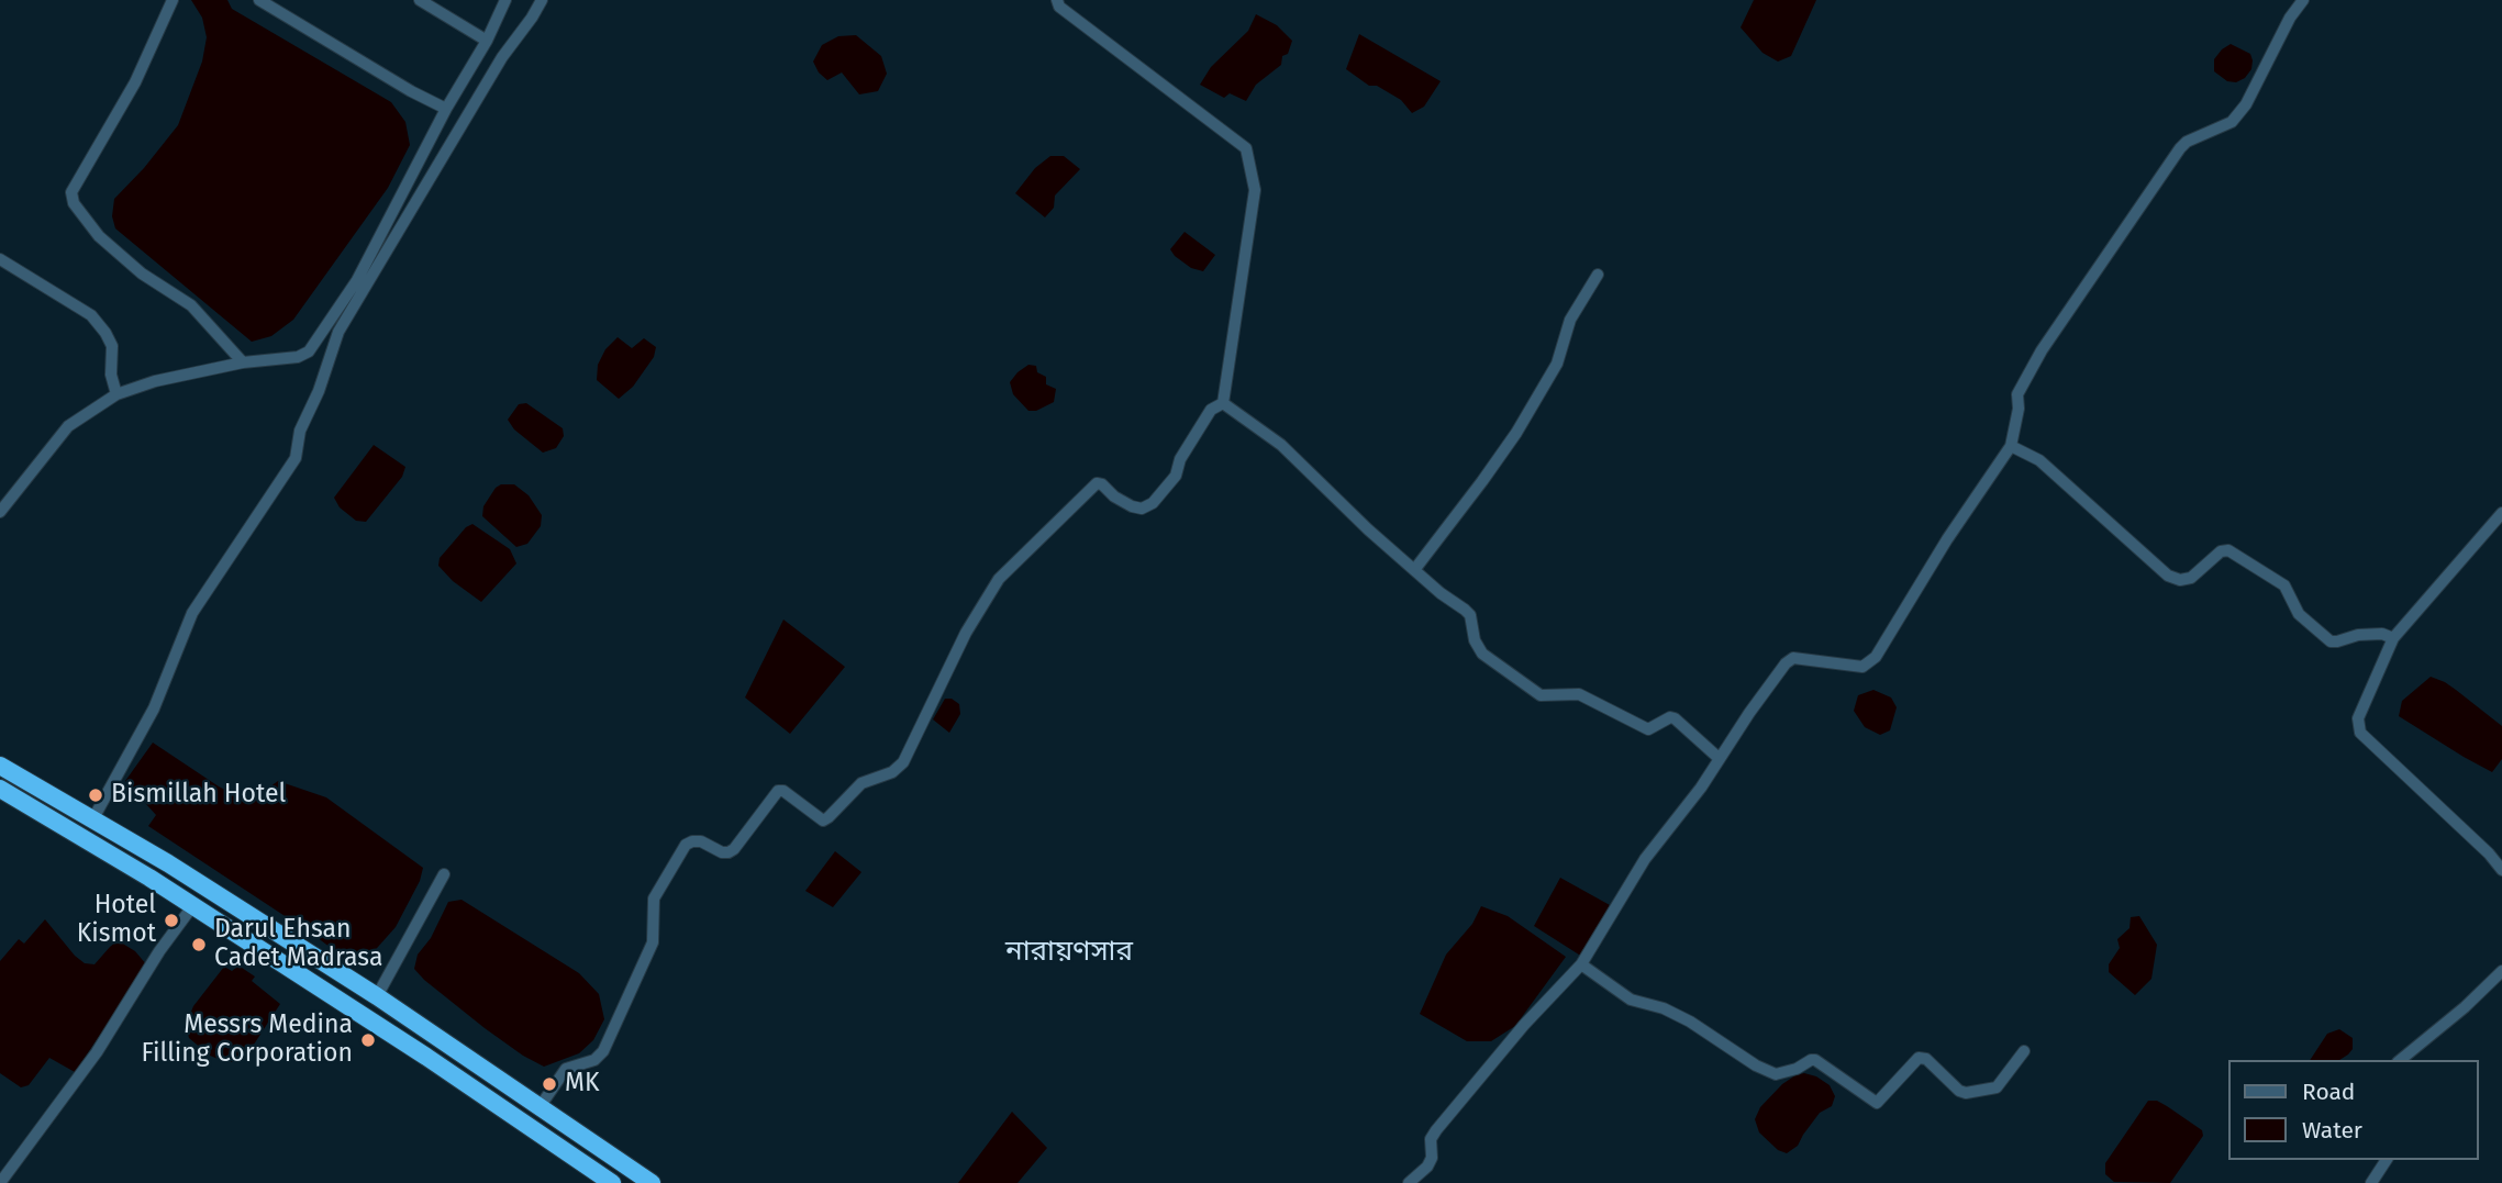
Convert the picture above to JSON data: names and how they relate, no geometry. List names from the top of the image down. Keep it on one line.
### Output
{"districts":["নারায়ণসার"],"places":["Bismillah Hotel","Hotel Kismot","Darul Ehsan Cadet Madrasa","Messrs Medina Filling Corporation","MK"],"legend":["Road","Water"]}
